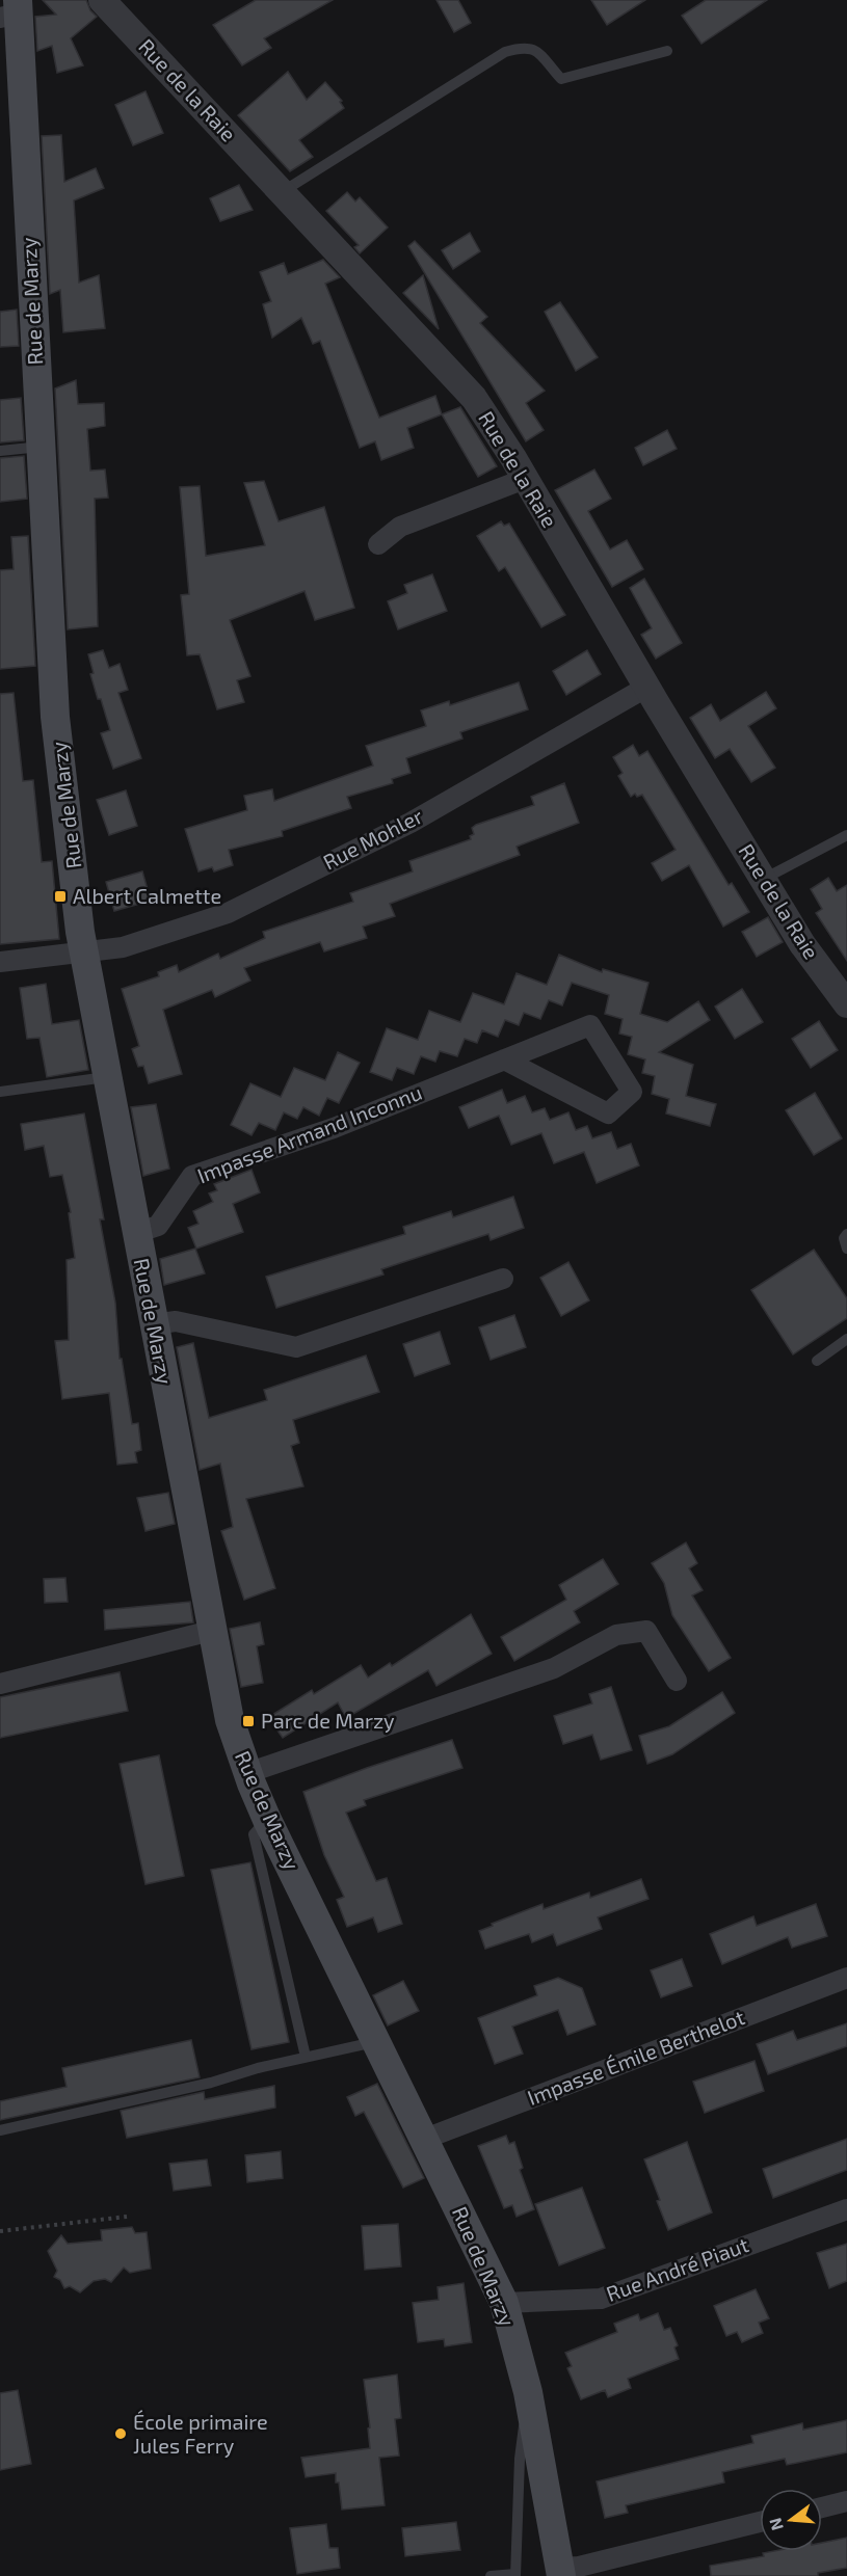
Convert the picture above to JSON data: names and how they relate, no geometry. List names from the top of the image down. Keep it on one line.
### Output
{"streets":{"main road":["Rue de Marzy"],"street":["Rue de la Raie","Rue Mohler","Impasse Armand Inconnu","Impasse Émile Berthelot","Rue André Piaut"]},"crossings":[["Rue de la Raie","Rue Mohler"],["Rue de Marzy","Rue Mohler"],["Rue de Marzy","Impasse Armand Inconnu"],["Rue de Marzy","Impasse Émile Berthelot"],["Rue de Marzy","Rue André Piaut"]],"places":{"transit":["Albert Calmette","Parc de Marzy"],"other":["École primaire Jules Ferry"]},"north":"left"}
